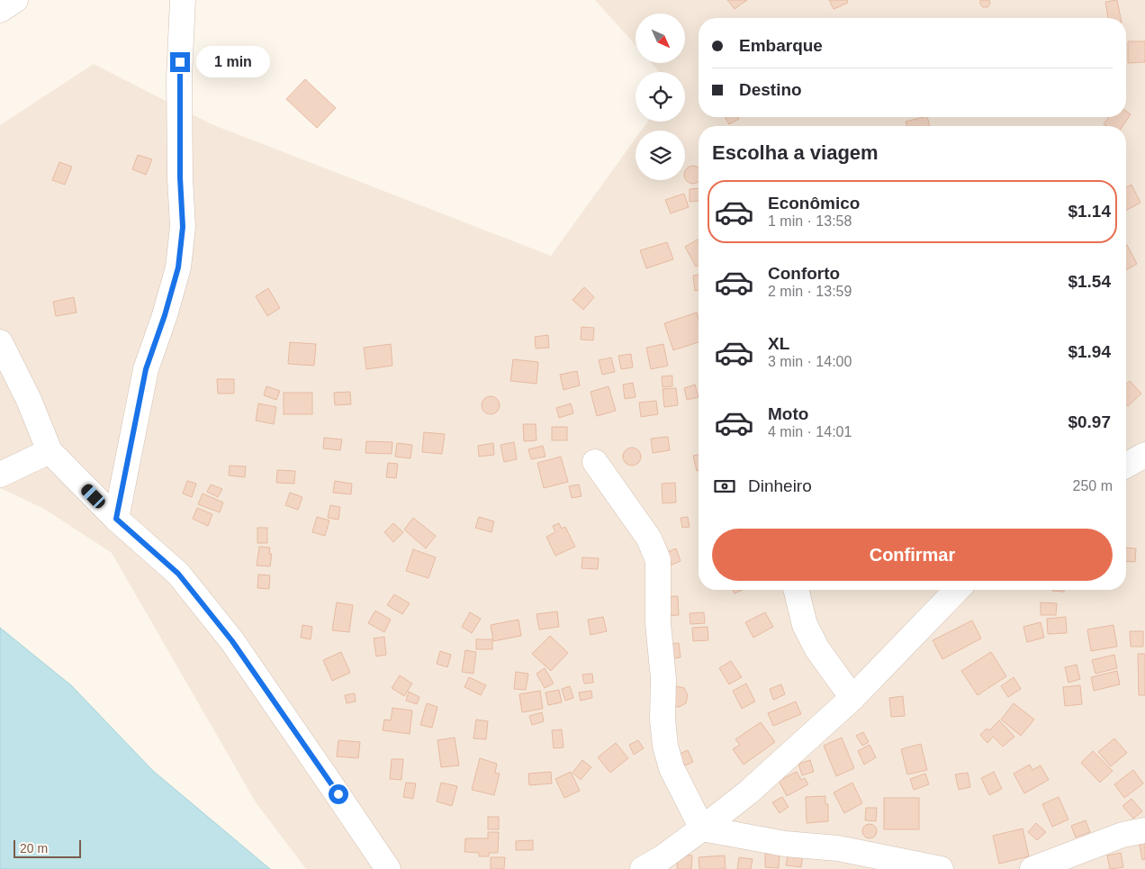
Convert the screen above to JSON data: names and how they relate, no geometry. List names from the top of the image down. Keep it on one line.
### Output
{"scale_bar":"20 m","north":"bottom right","page":{"banner":["Embarque","Destino"],"bubble":"1 min","heading":"Escolha a viagem","list":[{"name":"Econômico","note":"1 min · 13:58","value":"$1.14"},{"name":"Conforto","note":"2 min · 13:59","value":"$1.54"},{"name":"XL","note":"3 min · 14:00","value":"$1.94"},{"name":"Moto","note":"4 min · 14:01","value":"$0.97"}],"pay":["Dinheiro","250 m"],"buttons":"Confirmar","scale":"20 m"}}
